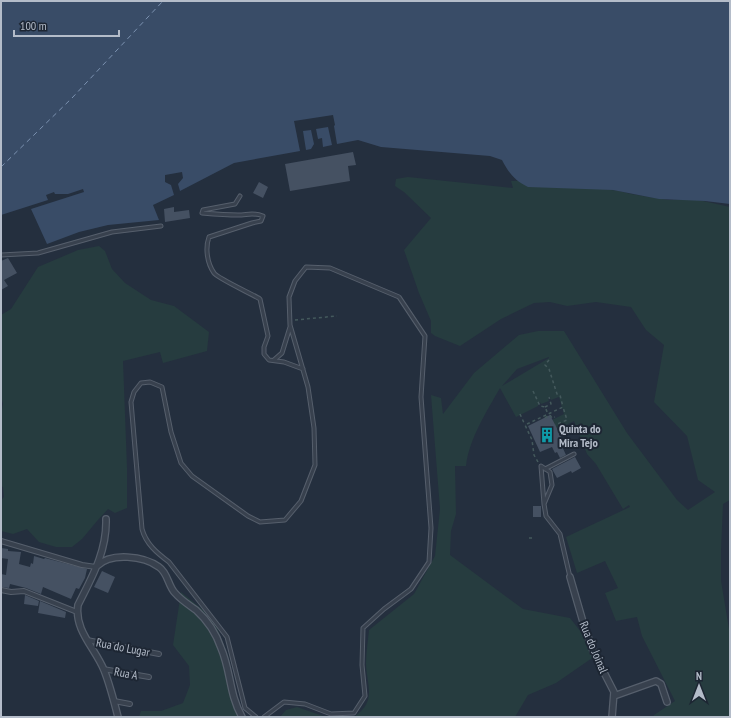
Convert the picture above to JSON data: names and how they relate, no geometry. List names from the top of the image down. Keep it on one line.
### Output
{"streets":{"street":["Rua do Lugar","Rua do Joinal","Rua A"]},"places":{"building":["Quinta do Mira Tejo"]},"scale_bar":"100 m","north":"top"}
